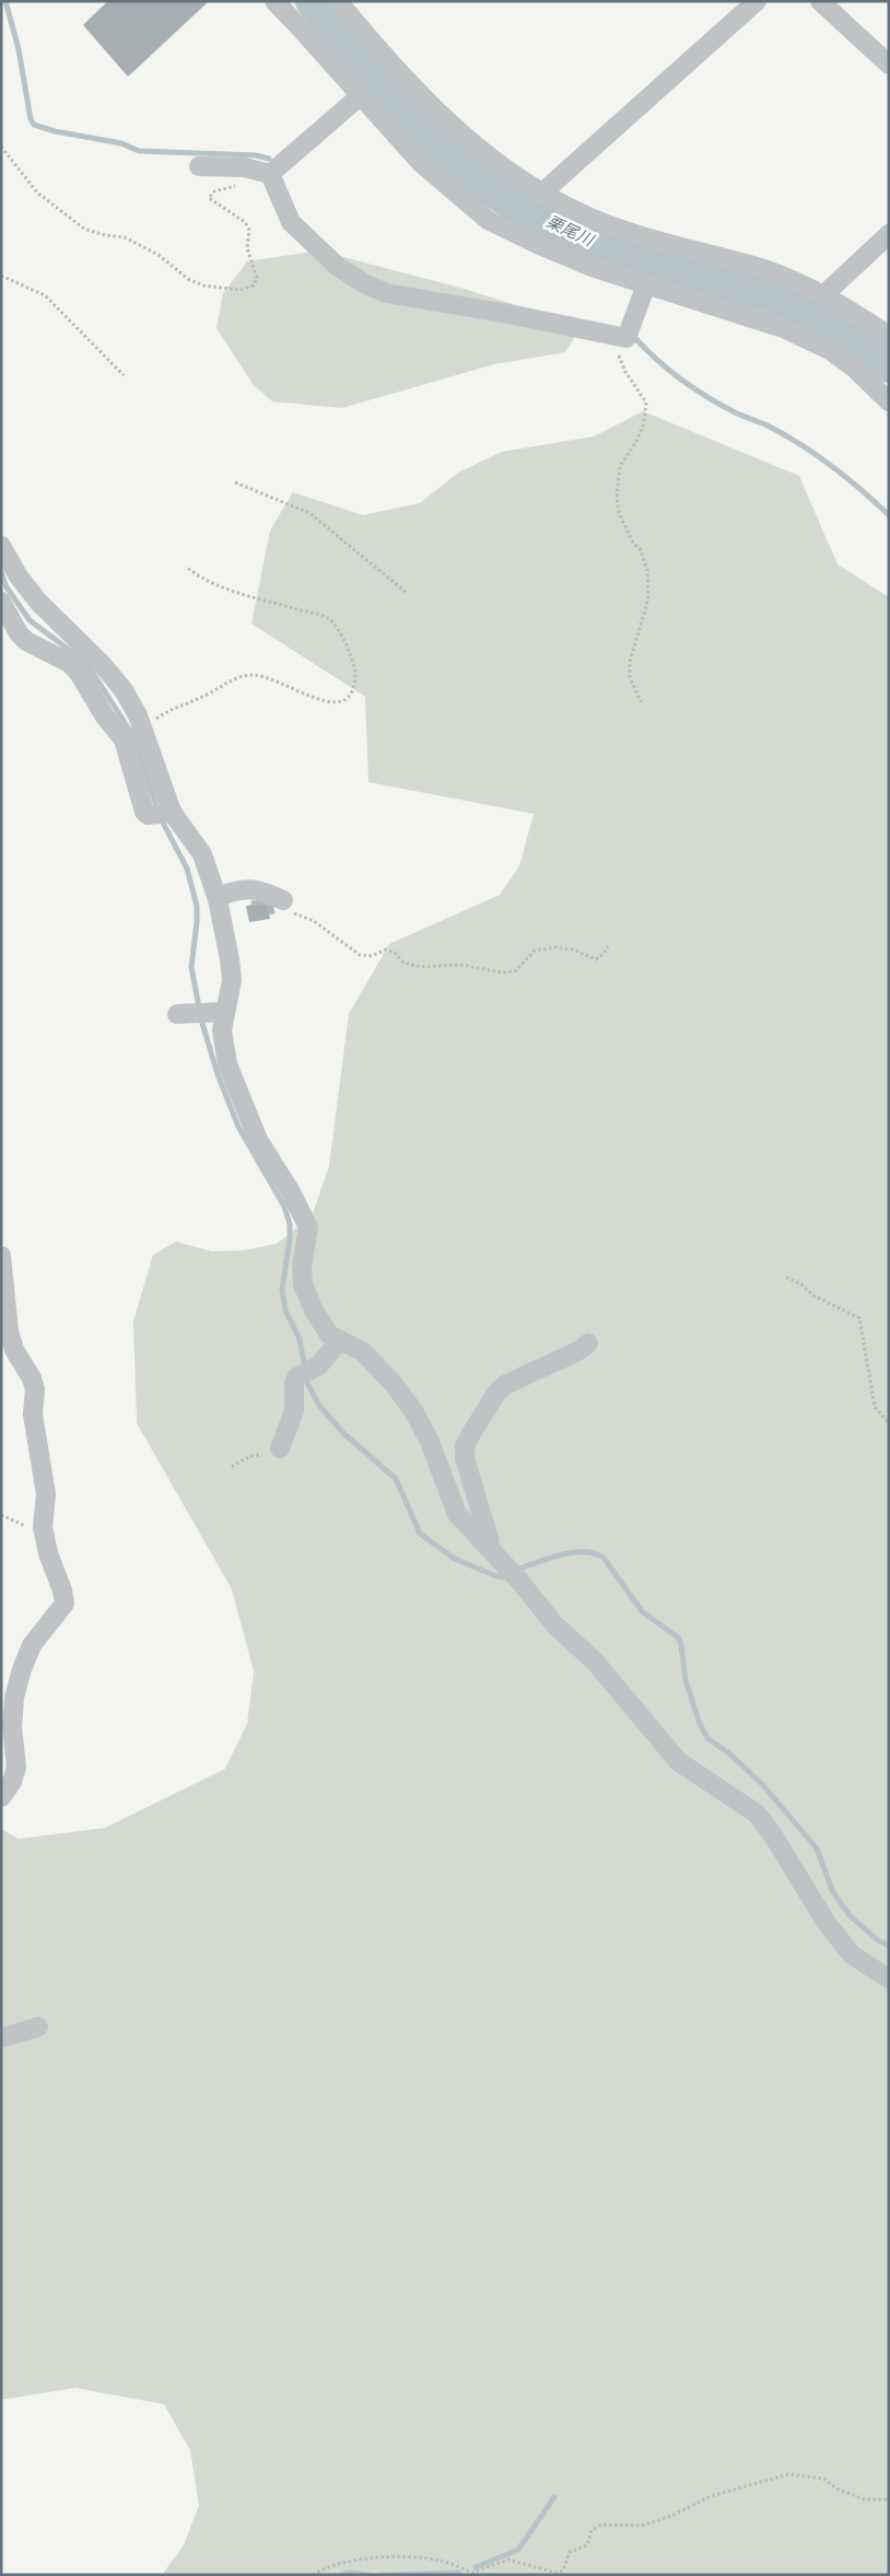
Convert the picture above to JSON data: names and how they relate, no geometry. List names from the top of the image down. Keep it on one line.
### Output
{"water":["栗尾川"]}
